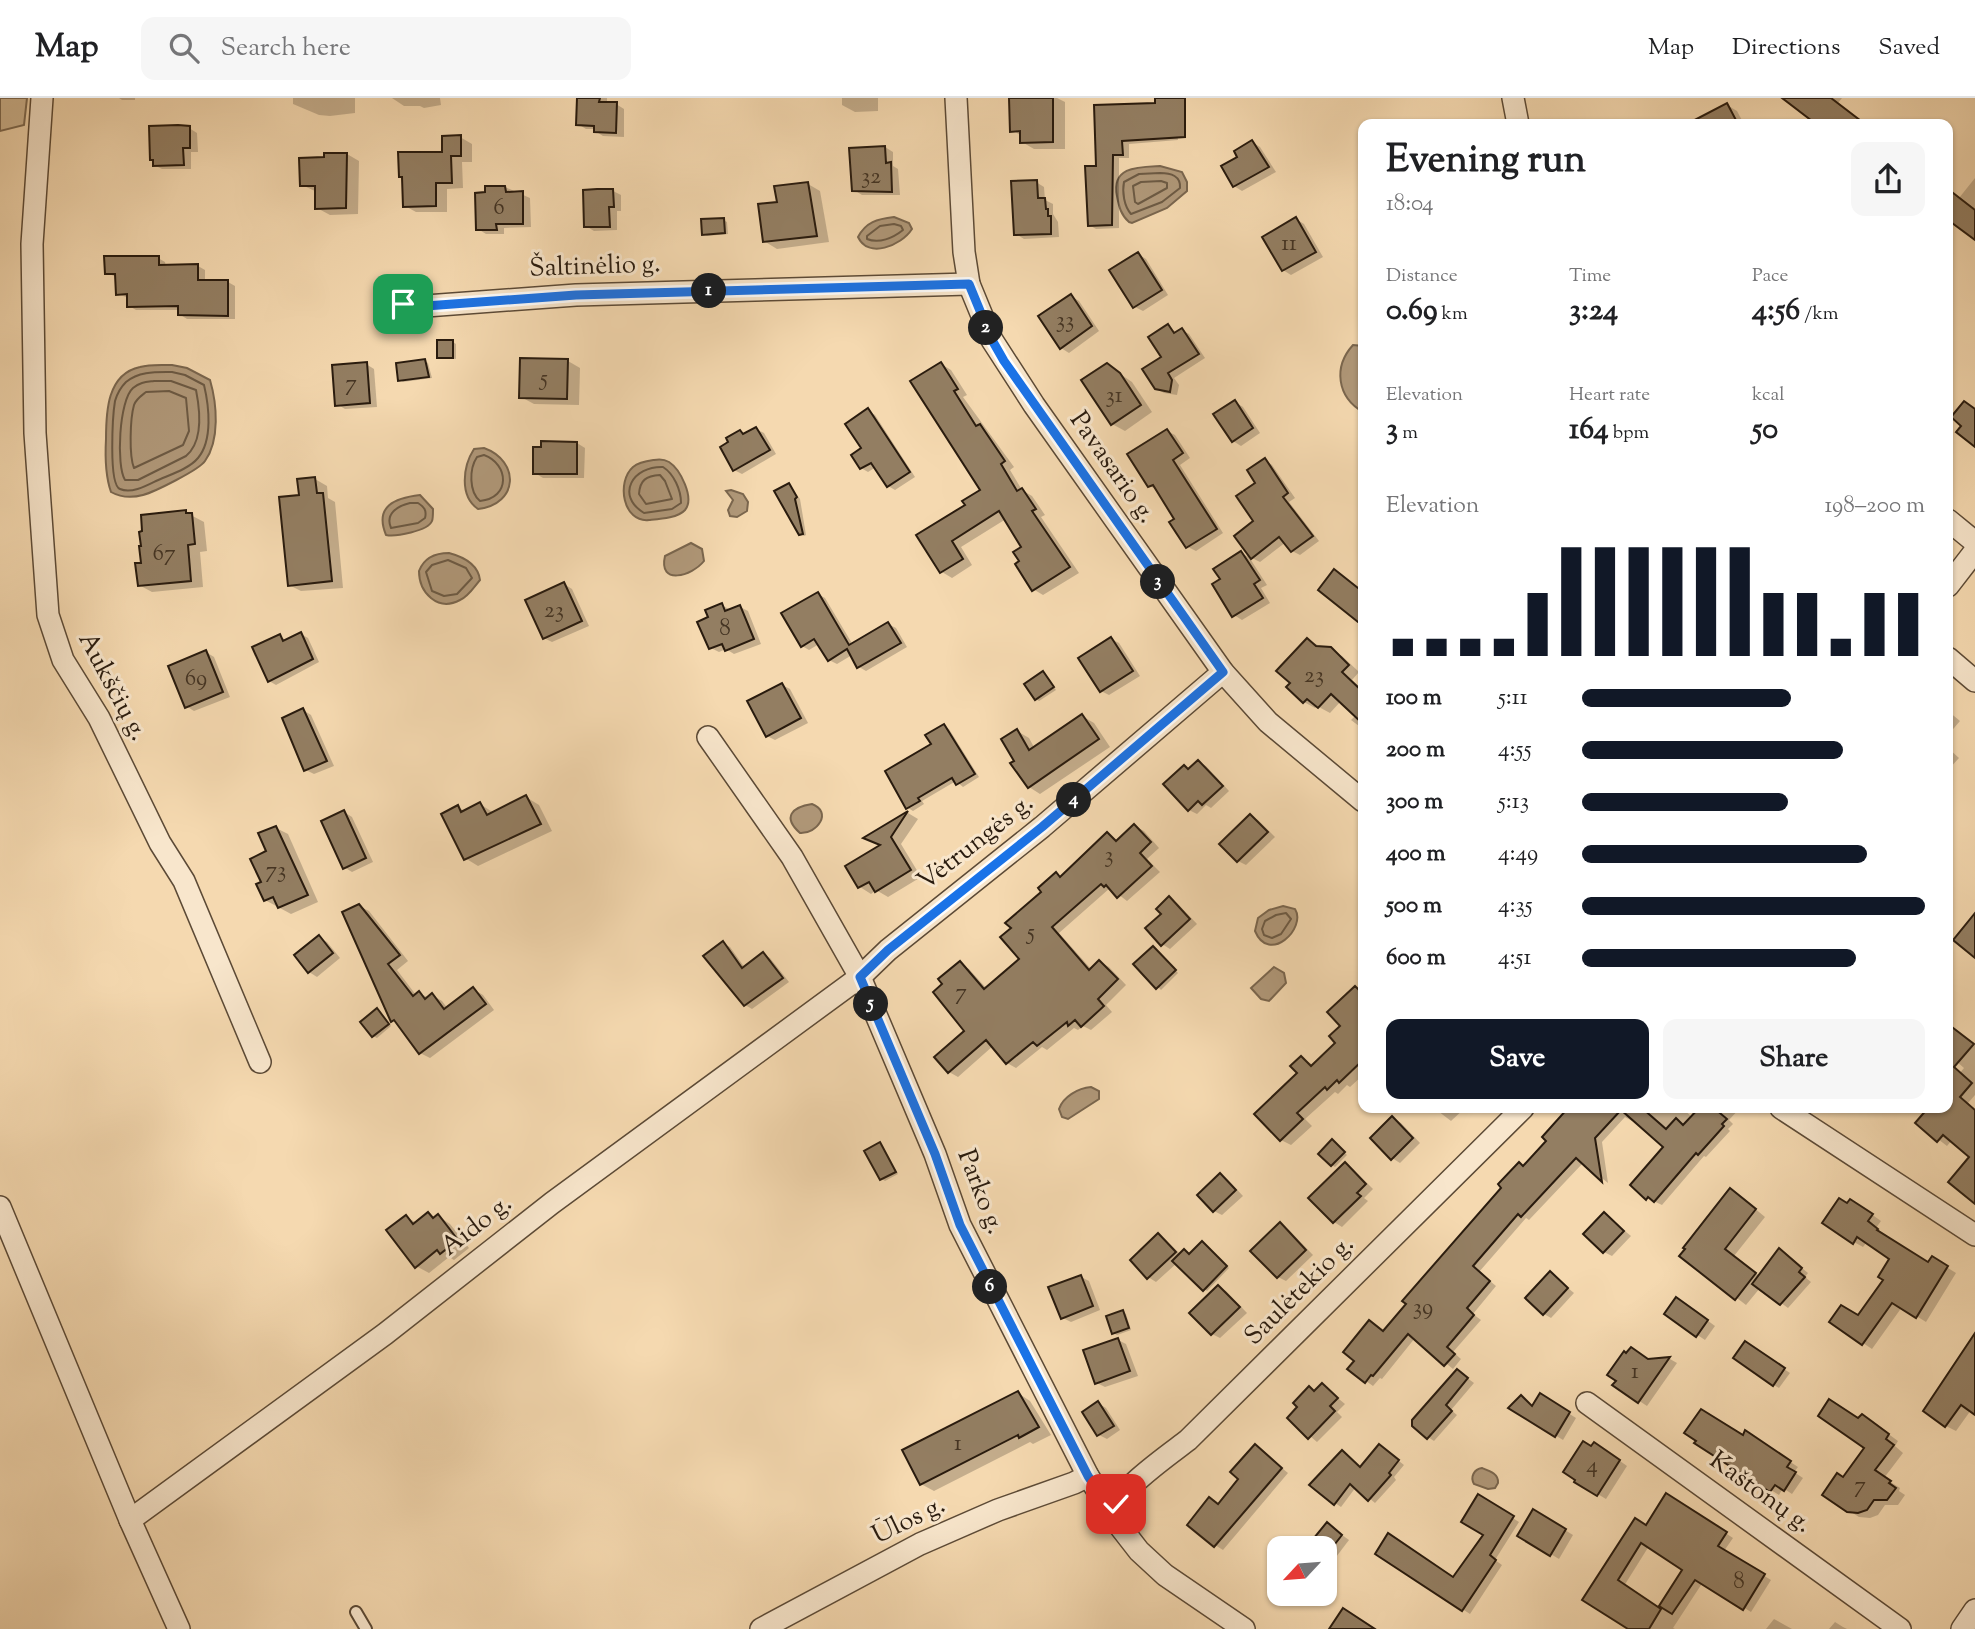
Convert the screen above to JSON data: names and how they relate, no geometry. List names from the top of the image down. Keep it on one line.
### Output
{"streets":{"street":["Šaltinėlio g.","Pavasario g.","Aukščių g.","Vėtrungės g.","Parko g.","Aido g.","Saulėtekio g.","Kaštonų g.","Ūlos g."]},"crossings":[["Šaltinėlio g.","Pavasario g."],["Pavasario g.","Vėtrungės g."],["Vėtrungės g.","Parko g."],["Vėtrungės g.","Aido g."],["Parko g.","Aido g."],["Parko g.","Saulėtekio g."],["Parko g.","Ūlos g."]],"house_numbers":["32","6","11","33","5","7","31","67","23","8","23","69","3","73","5","7","39","1","1","4","7","8"],"north":"bottom left","page":{"header":"Map","search":"Search here","nav":["Map","Directions","Saved"],"heading":["Evening run","18:04"],"stats":[["Distance","0.69 km"],["Time","3:24"],["Pace","4:56 /km"],["Elevation","3 m"],["Heart rate","164 bpm"],["kcal","50"]],"pins":["1","2","3","4","5","6"],"chart":["Elevation","198–200 m"],"list":[{"name":"100 m","note":"5:11"},{"name":"200 m","note":"4:55"},{"name":"300 m","note":"5:13"},{"name":"400 m","note":"4:49"},{"name":"500 m","note":"4:35"},{"name":"600 m","note":"4:51"}],"buttons":["Save","Share"]}}
